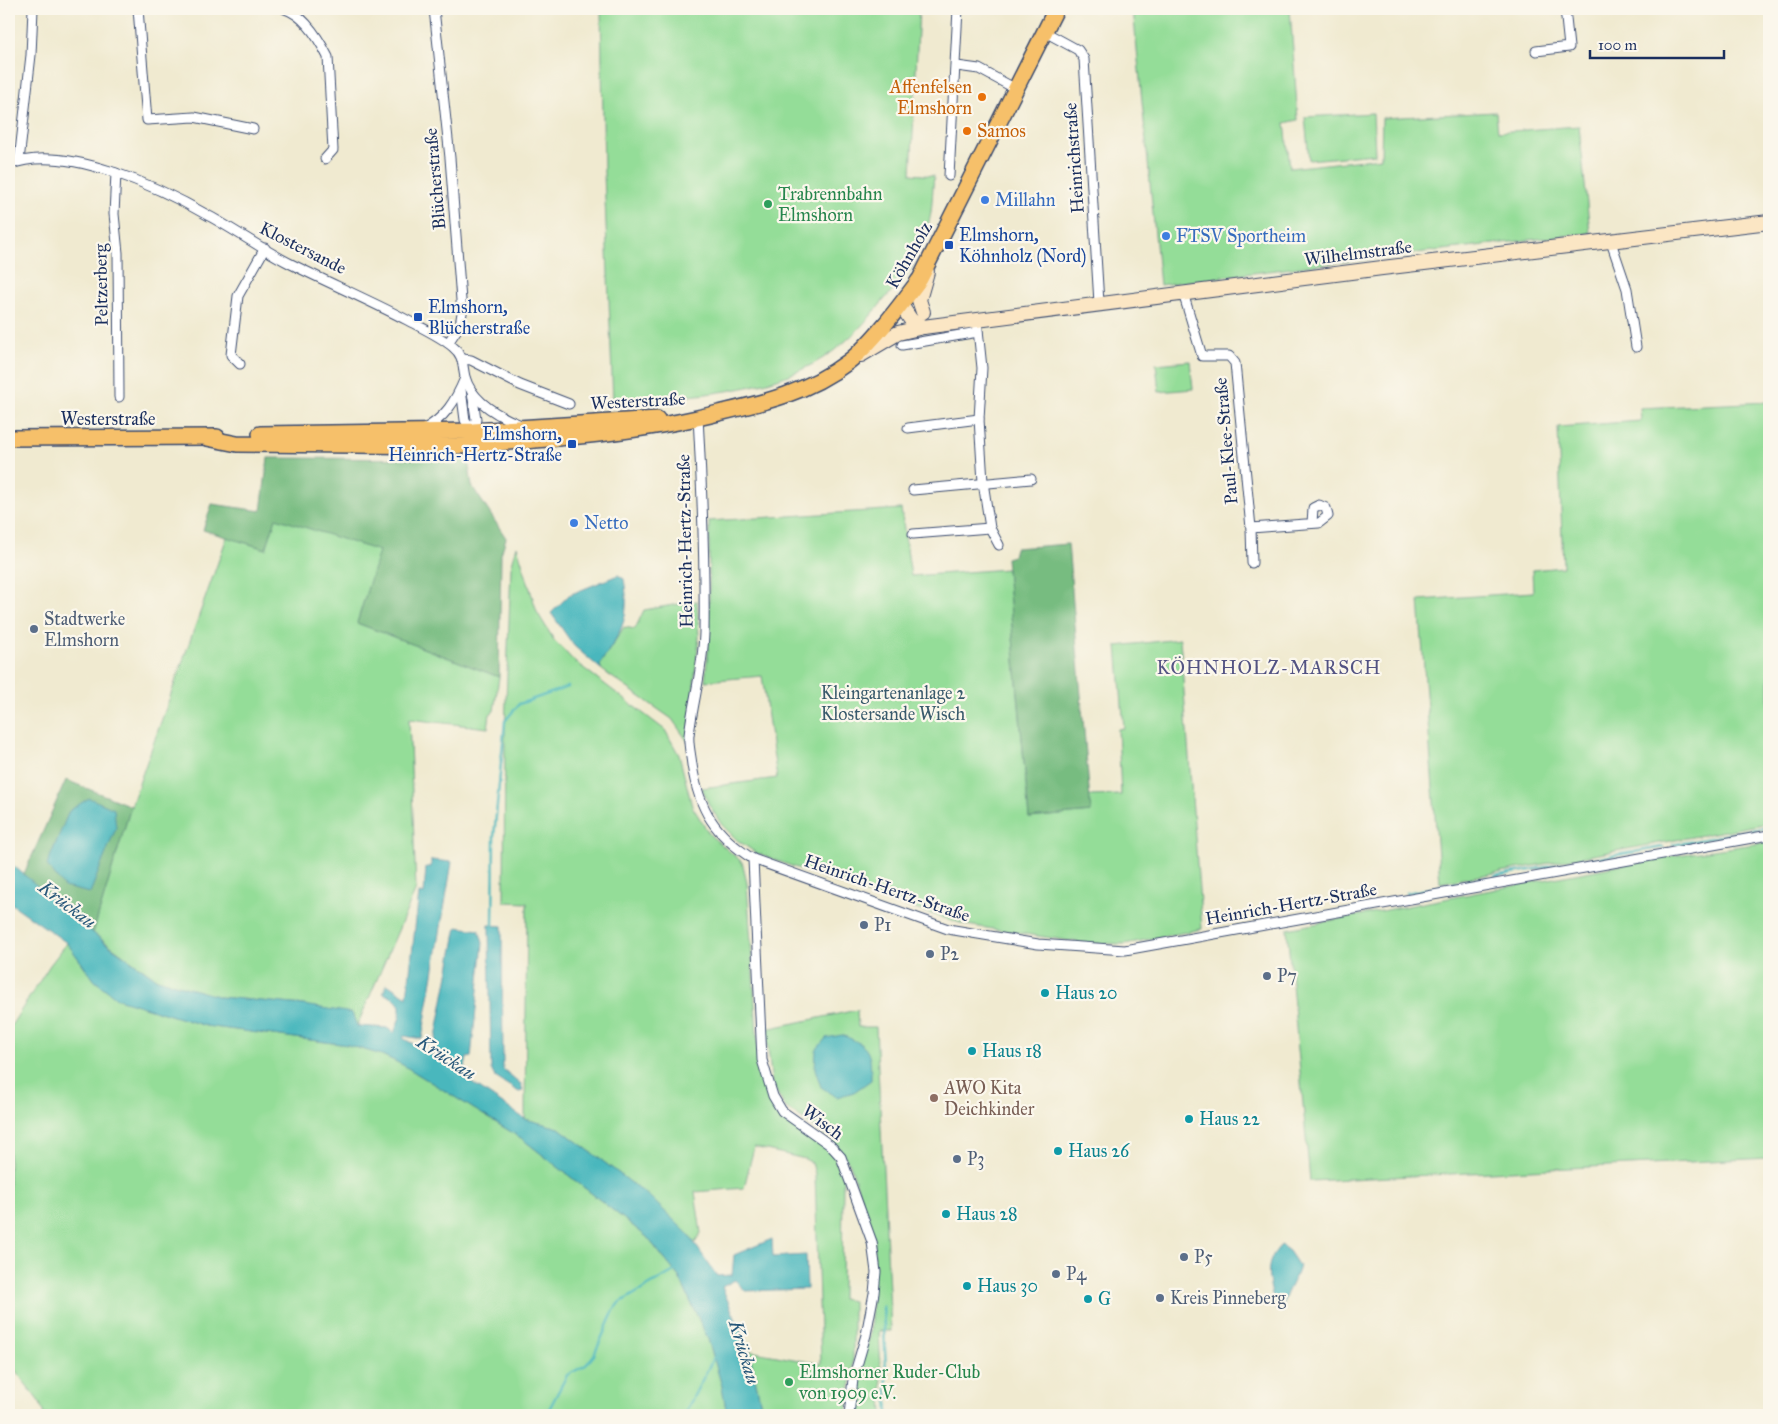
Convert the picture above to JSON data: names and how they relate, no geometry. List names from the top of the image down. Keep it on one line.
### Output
{"streets":{"main road":["Wilhelmstraße","Köhnholz","Westerstraße"],"street":["Heinrichstraße","Blücherstraße","Klostersande","Peltzerberg","Paul-Klee-Straße","Heinrich-Hertz-Straße","Wisch"]},"crossings":[["Heinrichstraße","Wilhelmstraße"],["Heinrichstraße","Köhnholz"],["Blücherstraße","Klostersande"],["Klostersande","Peltzerberg"],["Wilhelmstraße","Köhnholz"],["Wilhelmstraße","Paul-Klee-Straße"],["Köhnholz","Westerstraße"],["Köhnholz","Heinrich-Hertz-Straße"],["Westerstraße","Heinrich-Hertz-Straße"],["Heinrich-Hertz-Straße","Wisch"]],"districts":["KÖHNHOLZ-MARSCH"],"water":["Krückau"],"parks":["Kleingartenanlage 2 Klostersande Wisch"],"places":{"other":["Affenfelsen Elmshorn","Samos","Millahn","Trabrennbahn Elmshorn","FTSV Sportheim","Netto","Stadtwerke Elmshorn","P1","P2","P7","Haus 20","Haus 18","AWO Kita Deichkinder","Haus 22","Haus 26","P3","Haus 28","P5","P4","Haus 30","Kreis Pinneberg","G","Elmshorner Ruder-Club von 1909 e.V."],"transit":["Elmshorn, Köhnholz (Nord)","Elmshorn, Blücherstraße","Elmshorn, Heinrich-Hertz-Straße"]},"scale_bar":"100 m"}
